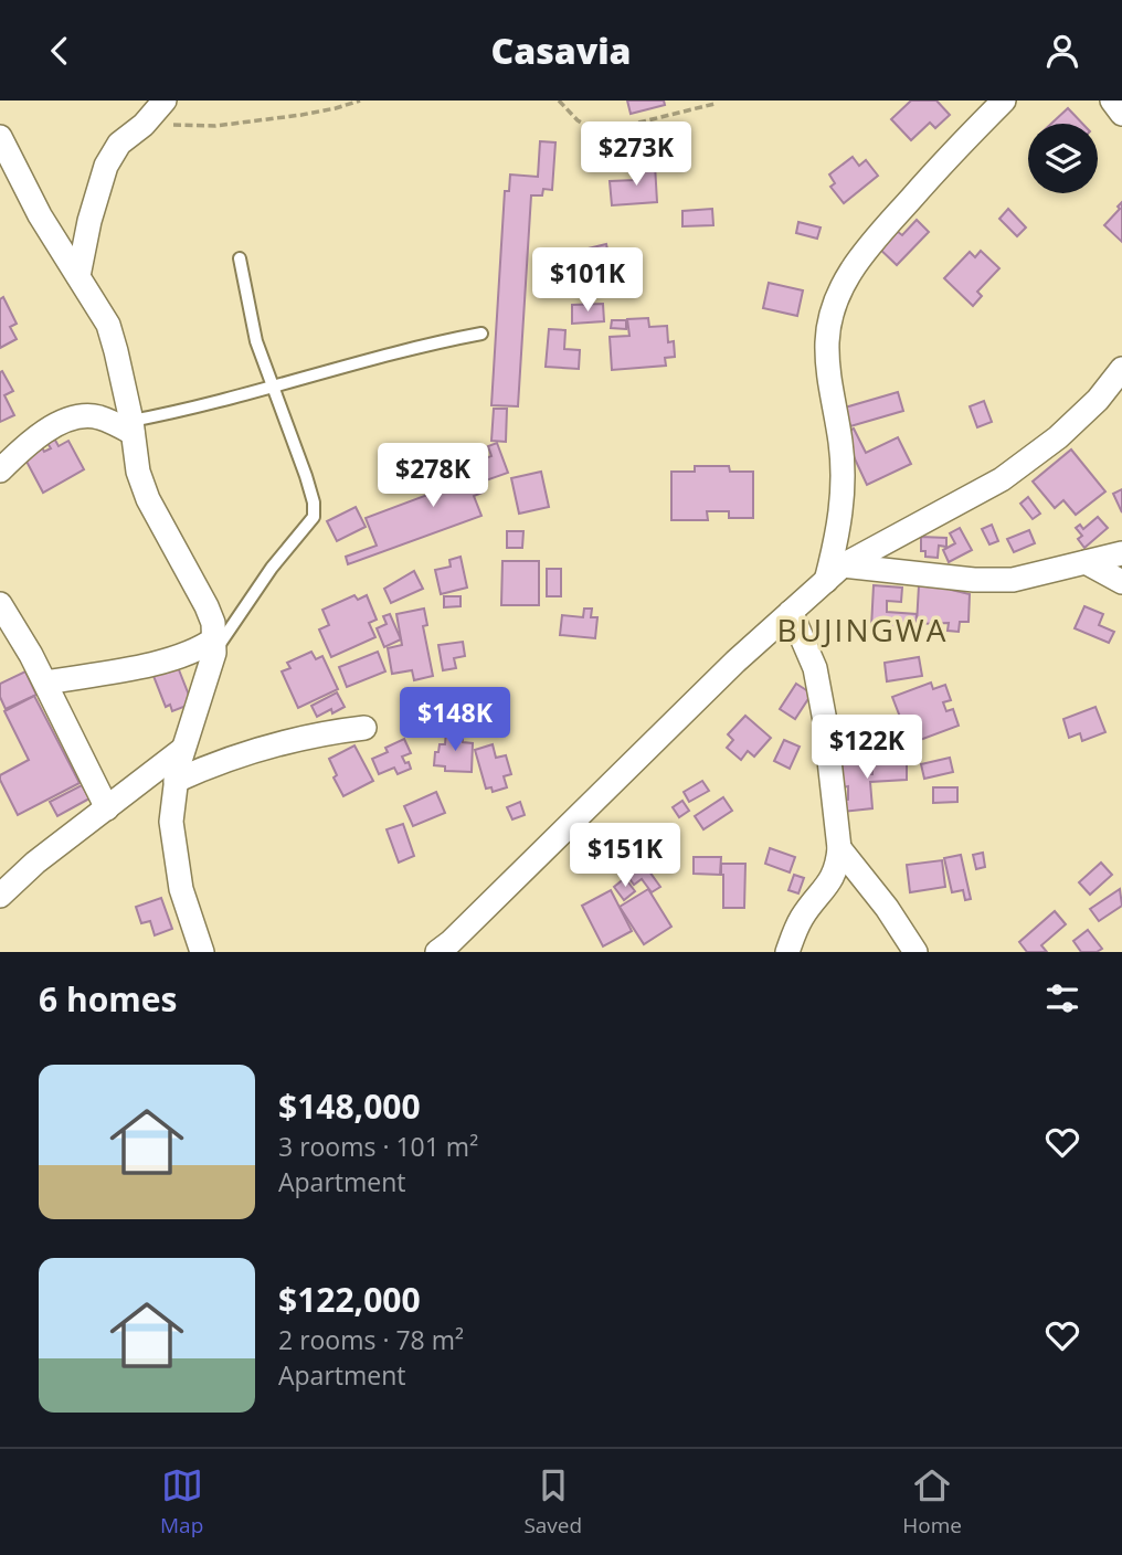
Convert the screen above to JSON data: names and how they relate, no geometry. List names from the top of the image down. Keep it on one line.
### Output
{"districts":["BUJINGWA"],"page":{"header":"Casavia","price":["$273K","$101K","$278K","$148K","$122K","$151K"],"heading":"6 homes","list":[{"name":"$148,000","note":"3 rooms · 101 m² · Apartment"},{"name":"$122,000","note":"2 rooms · 78 m² · Apartment"}],"tabs":["Map","Saved","Home"]}}
